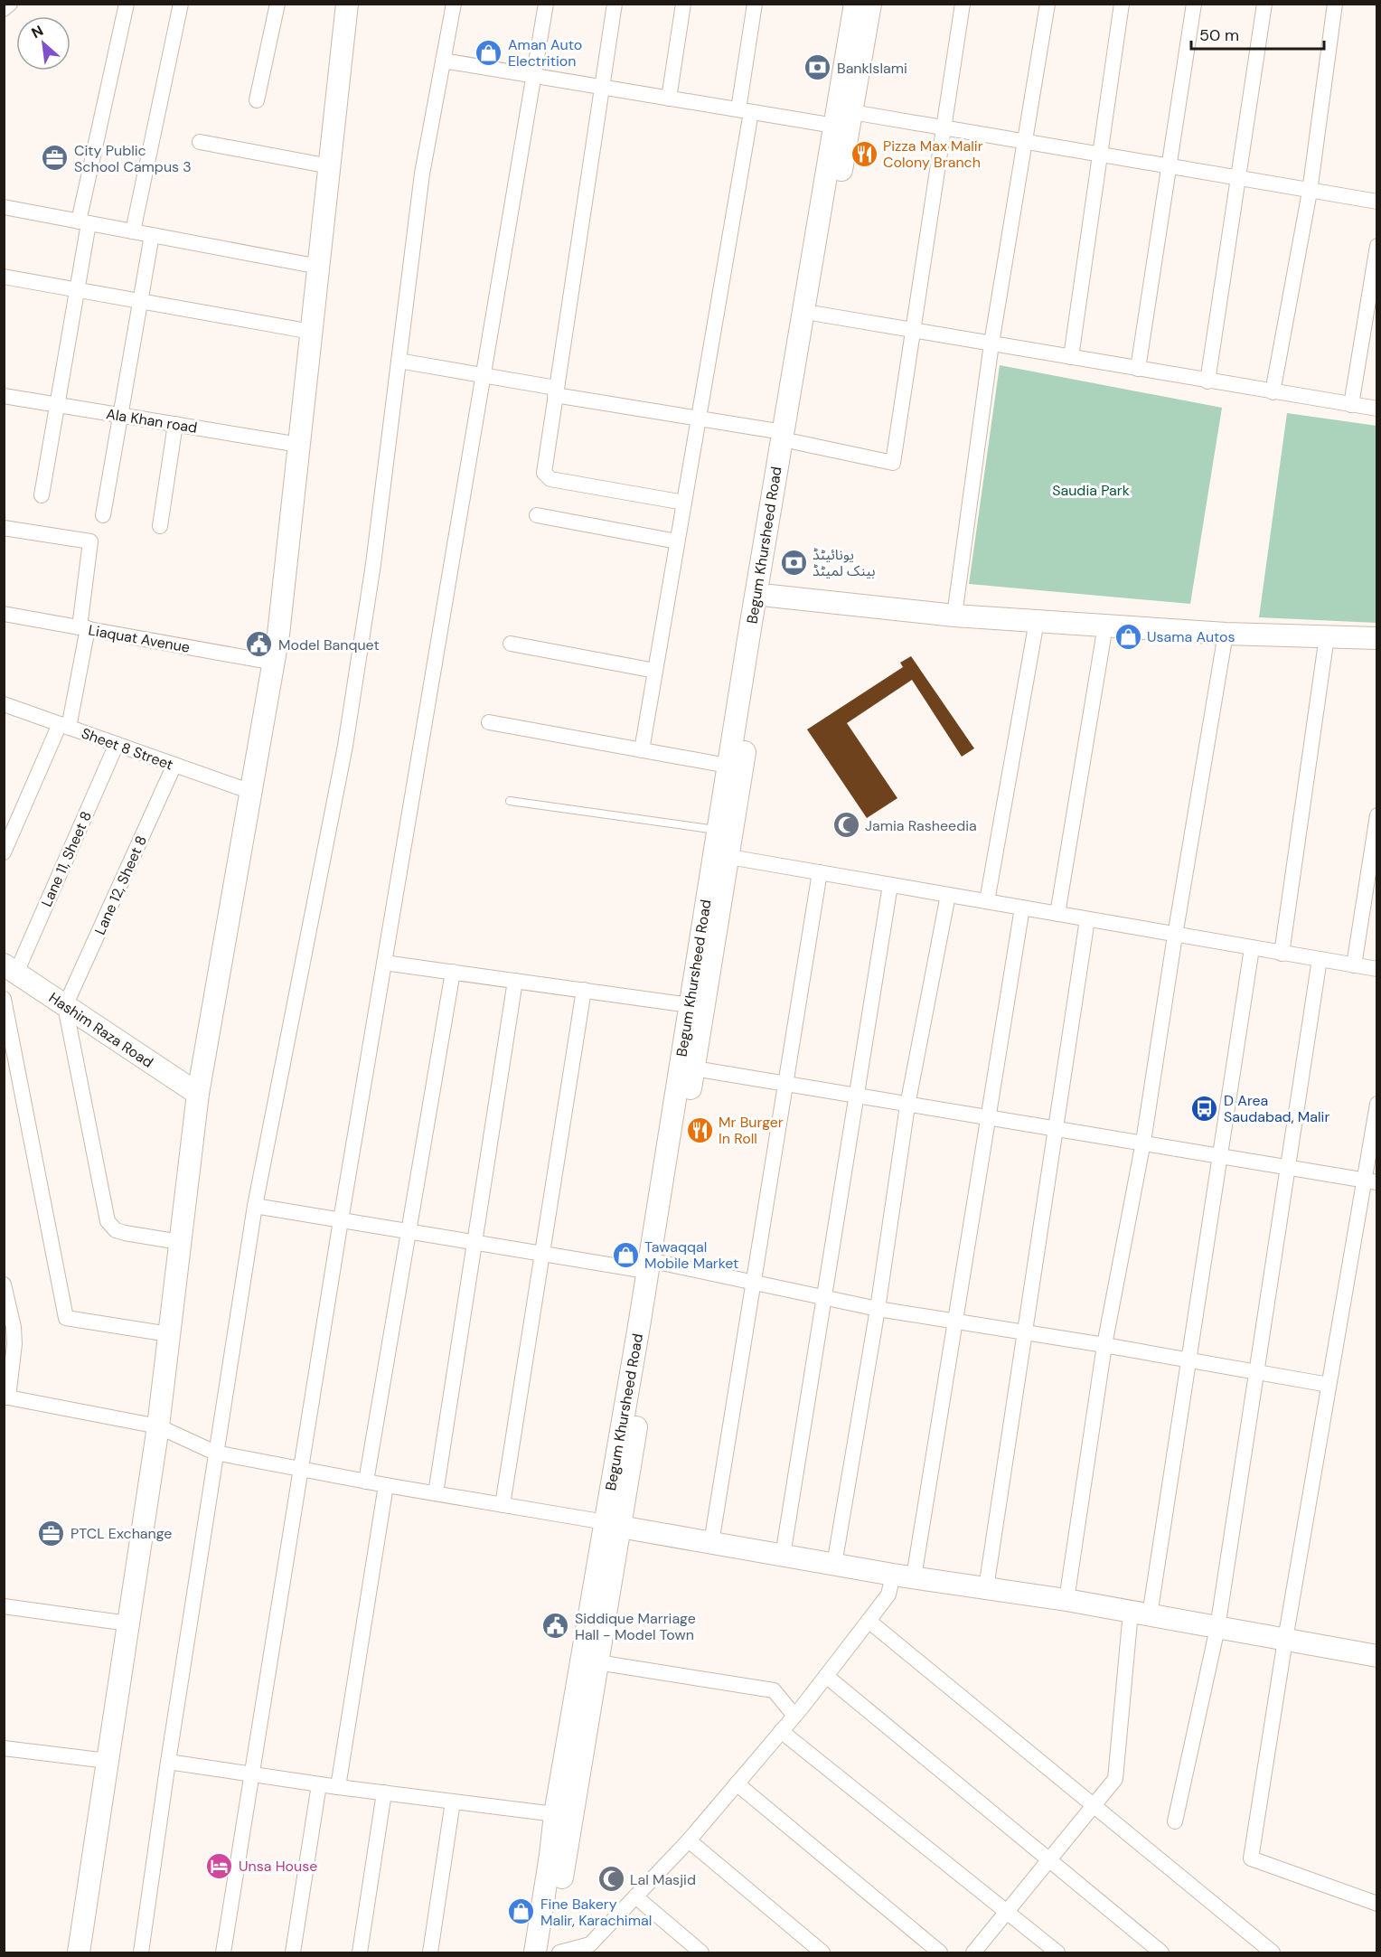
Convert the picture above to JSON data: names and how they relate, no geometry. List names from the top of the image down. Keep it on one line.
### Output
{"streets":{"main road":["Begum Khursheed Road","Hashim Raza Road"],"street":["Ala Khan road","Liaquat Avenue","Sheet 8 Street","Lane 11, Sheet 8","Lane 12, Sheet 8"]},"crossings":[["Sheet 8 Street","Lane 11, Sheet 8"],["Sheet 8 Street","Lane 12, Sheet 8"],["Lane 11, Sheet 8","Hashim Raza Road"],["Lane 12, Sheet 8","Hashim Raza Road"]],"parks":["Saudia Park"],"places":{"shop":["Aman Auto Electrition","Usama Autos","Tawaqqal Mobile Market","Fine Bakery Malir, Karachimal"],"bank":["BankIslami","یونائیٹڈ بینک لمیٹڈ"],"restaurant":["Pizza Max Malir Colony Branch","Mr Burger In Roll"],"office":["City Public School Campus 3","PTCL Exchange"],"public building":["Model Banquet","Siddique Marriage Hall - Model Town"],"mosque":["Jamia Rasheedia","Lal Masjid"],"bus stop":["D Area Saudabad, Malir"],"hotel":["Unsa House"]},"scale_bar":"50 m","north":"top left"}
